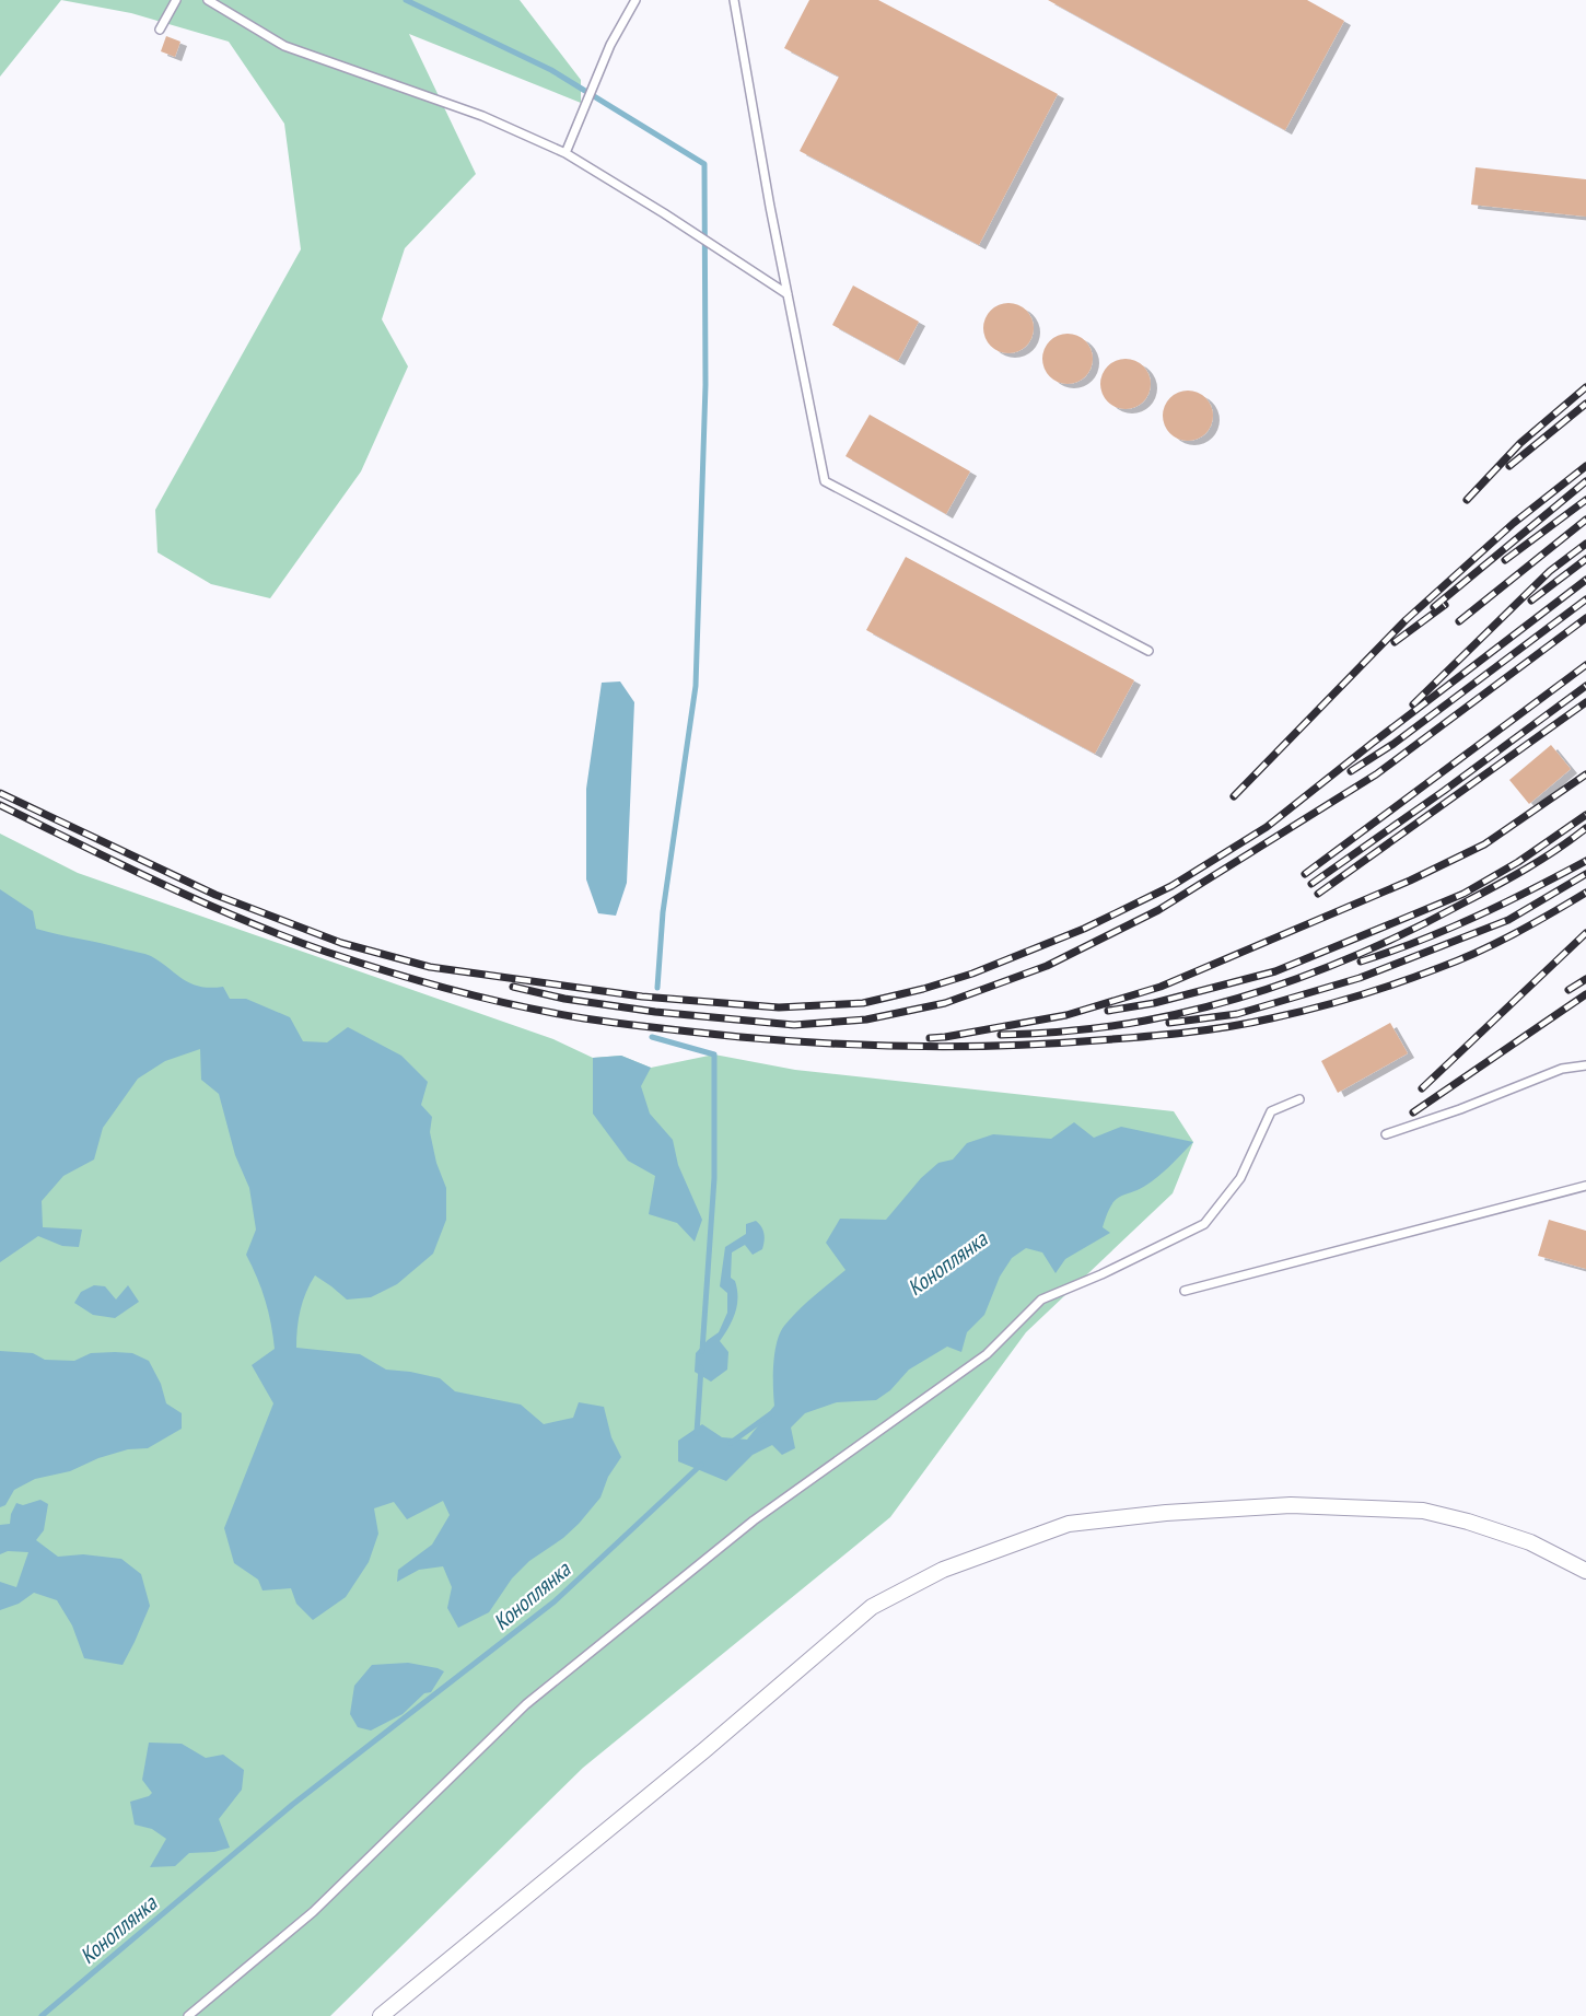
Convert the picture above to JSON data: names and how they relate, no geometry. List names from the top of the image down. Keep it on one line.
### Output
{"water":["Коноплянка"]}
